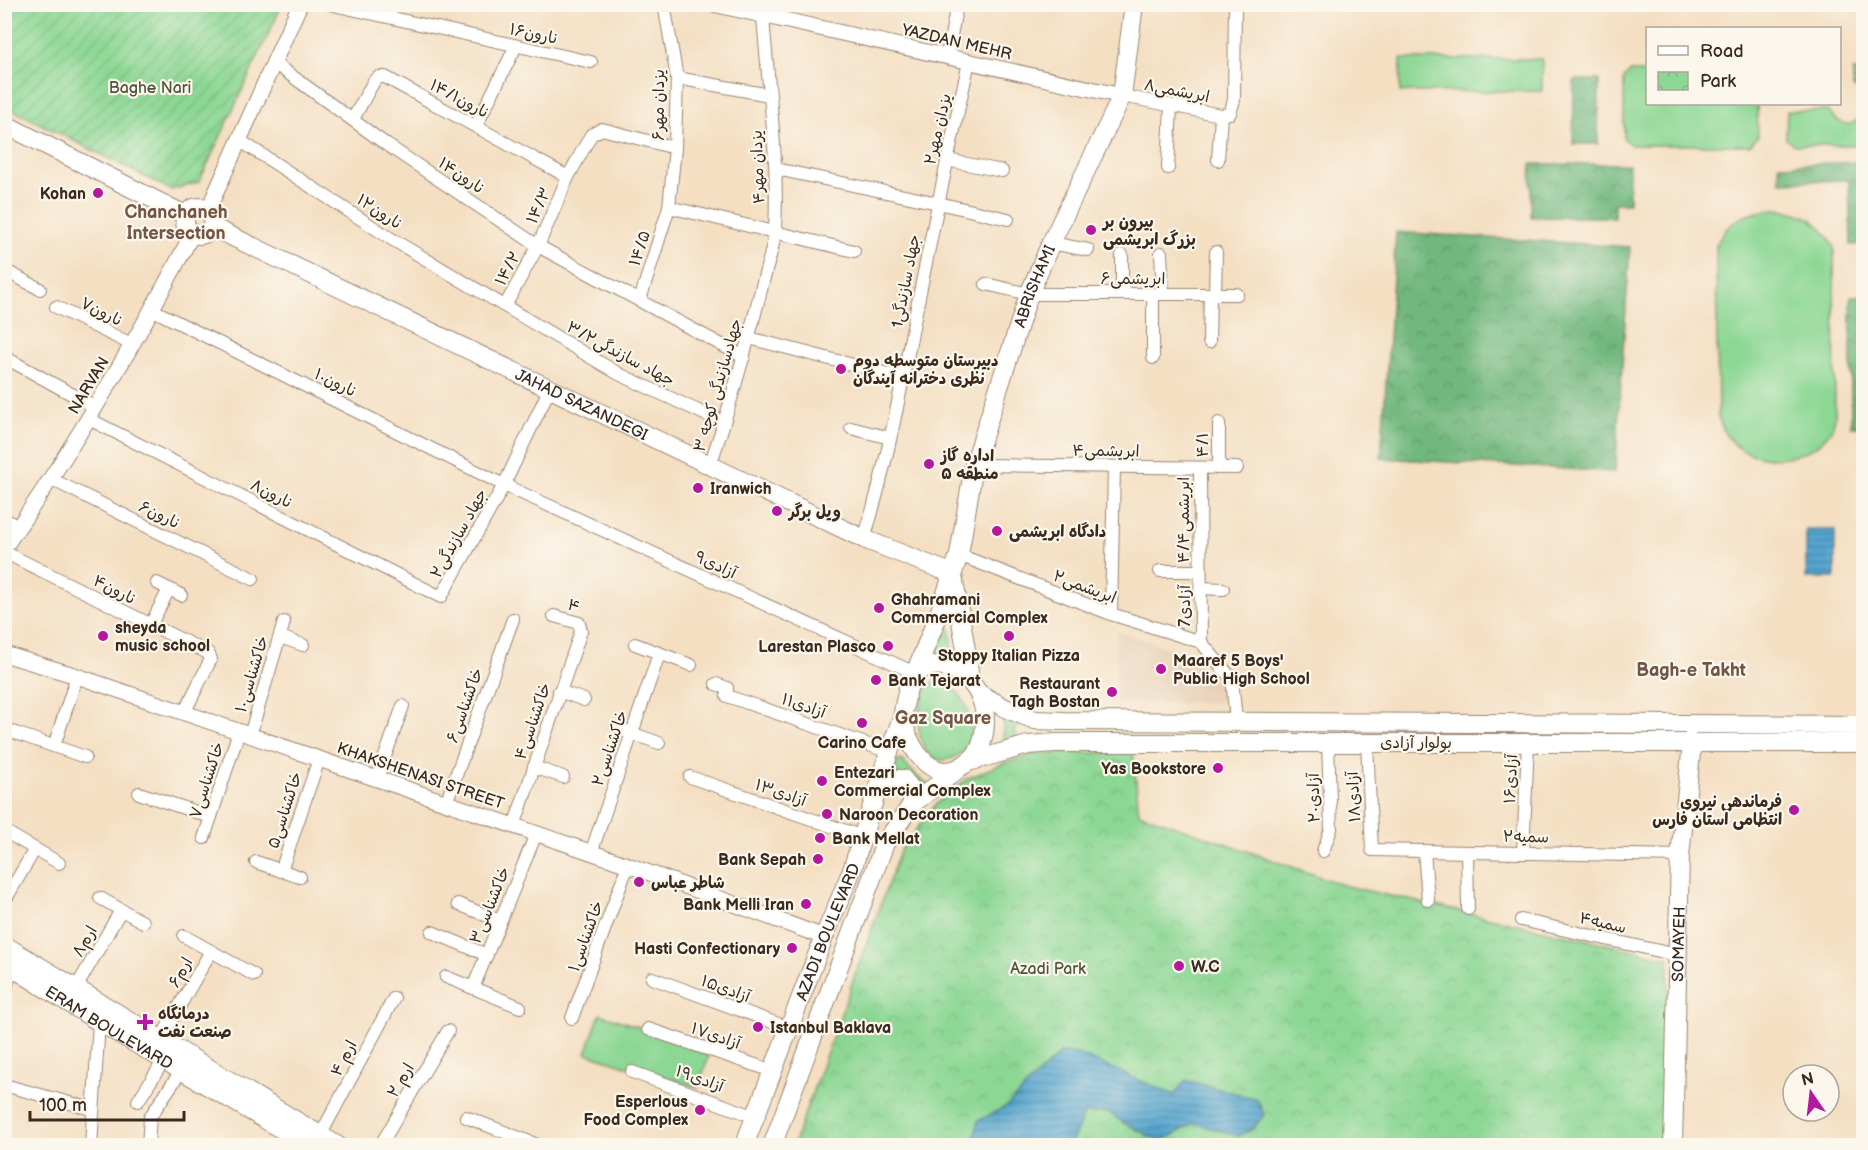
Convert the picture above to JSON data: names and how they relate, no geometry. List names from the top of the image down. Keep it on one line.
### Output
{"streets":{"main road":["ABRISHAMI","JAHAD SAZANDEGI","بولوار آزادی","AZADI BOULEVARD","SOMAYEH","ERAM BOULEVARD"],"street":["نارون۱۶","YAZDAN MEHR","ابریشمی۸","۱۴/۱نارون","یزدان مهر۶","یزدان مهر۲","یزدان مهر۴","نارون۱۴","۱۴/۳","نارون۱۲","۱۴/۵","۱۴/۲","ابریشمی۶","1جهاد سازندگی","نارون۷","۳/۲جهاد سازندگی","نارون۱۰","NARVAN","جهادسازندگی کوچه ۳","۴/۱","ابریشمی۴","نارون۸","نارون۶","ابریشمی۴/۴","۲جهاد سازندگی","آزادی۹","ابریشمی۲","نارون۴","۴","7آزادی","خاکشناسی۱۰","خاکشناسی۶","آزادی۱۱","خاکشناسی۴","خاکشناسی۲","KHAKSHENASI STREET","آزادی۱۶","خاکشناسی۷","آزادی۱۳","آزادی۱۸","آزادی۲۰","خاکشناسی۵","۲سمیه","خاکشناسی۳","سمیه۴","خاکشناسی۱","ارم۸","ارم۶","آزادی۱۵","آزادی۱۷","ارم ۴","آزادی۱۹","ارم ۲"]},"crossings":[["YAZDAN MEHR","ابریشمی۸"],["YAZDAN MEHR","یزدان مهر۲"],["YAZDAN MEHR","یزدان مهر۴"],["YAZDAN MEHR","ABRISHAMI"],["ابریشمی۸","ABRISHAMI"],["۱۴/۱نارون","نارون۱۴"],["۱۴/۱نارون","۱۴/۳"],["یزدان مهر۶","۱۴/۳"],["یزدان مهر۶","۱۴/۵"],["یزدان مهر۲","1جهاد سازندگی"],["یزدان مهر۴","جهادسازندگی کوچه ۳"],["نارون۱۴","۱۴/۳"],["نارون۱۴","۱۴/۵"],["نارون۱۴","۱۴/۲"],["نارون۱۴","جهادسازندگی کوچه ۳"],["۱۴/۳","۱۴/۲"],["نارون۱۲","۱۴/۲"],["نارون۱۲","۳/۲جهاد سازندگی"],["۱۴/۲","۳/۲جهاد سازندگی"],["ابریشمی۶","ABRISHAMI"],["1جهاد سازندگی","JAHAD SAZANDEGI"],["ABRISHAMI","JAHAD SAZANDEGI"],["ABRISHAMI","ابریشمی۴"],["ABRISHAMI","آزادی۹"],["ABRISHAMI","ابریشمی۲"],["ABRISHAMI","بولوار آزادی"],["ABRISHAMI","AZADI BOULEVARD"],["نارون۷","NARVAN"],["۳/۲جهاد سازندگی","جهادسازندگی کوچه ۳"],["نارون۱۰","NARVAN"],["نارون۱۰","۲جهاد سازندگی"],["نارون۱۰","آزادی۹"],["NARVAN","JAHAD SAZANDEGI"],["NARVAN","نارون۸"],["NARVAN","نارون۶"],["NARVAN","نارون۴"],["جهادسازندگی کوچه ۳","JAHAD SAZANDEGI"],["JAHAD SAZANDEGI","۲جهاد سازندگی"],["۴/۱","ابریشمی۴"],["ابریشمی۴","ابریشمی۴/۴"],["نارون۸","۲جهاد سازندگی"],["ابریشمی۴/۴","7آزادی"],["۲جهاد سازندگی","آزادی۹"],["آزادی۹","بولوار آزادی"],["آزادی۹","AZADI BOULEVARD"],["ابریشمی۲","7آزادی"],["نارون۴","KHAKSHENASI STREET"],["۴","خاکشناسی۴"],["خاکشناسی۱۰","KHAKSHENASI STREET"],["خاکشناسی۱۰","خاکشناسی۷"],["خاکشناسی۶","KHAKSHENASI STREET"],["آزادی۱۱","AZADI BOULEVARD"],["خاکشناسی۴","KHAKSHENASI STREET"],["بولوار آزادی","آزادی۱۶"],["بولوار آزادی","آزادی۱۸"],["بولوار آزادی","آزادی۲۰"],["بولوار آزادی","AZADI BOULEVARD"],["بولوار آزادی","SOMAYEH"],["خاکشناسی۲","KHAKSHENASI STREET"],["KHAKSHENASI STREET","خاکشناسی۷"],["KHAKSHENASI STREET","خاکشناسی۵"],["KHAKSHENASI STREET","خاکشناسی۳"],["KHAKSHENASI STREET","AZADI BOULEVARD"],["KHAKSHENASI STREET","خاکشناسی۱"],["آزادی۱۶","۲سمیه"],["آزادی۱۳","AZADI BOULEVARD"],["آزادی۱۸","۲سمیه"],["۲سمیه","SOMAYEH"],["سمیه۴","SOMAYEH"],["AZADI BOULEVARD","آزادی۱۵"],["AZADI BOULEVARD","آزادی۱۷"],["AZADI BOULEVARD","آزادی۱۹"],["ارم۸","ERAM BOULEVARD"],["ارم۶","ERAM BOULEVARD"],["ERAM BOULEVARD","ارم ۴"]],"districts":["Chanchaneh Intersection","Bagh-e Takht","Gaz Square"],"parks":["Baghe Nari","Azadi Park"],"places":{"other":["Kohan","بیرون بر بزرگ ابریشمی","دبیرستان متوسطه دوم نظری دخترانه آیندگان","اداره گاز منطقه ۵","Iranwich","ویل برگر","دادگاه ابریشمی","Ghahramani Commercial Complex","sheyda music school","Stoppy Italian Pizza","Larestan Plasco","Maaref 5 Boys' Public High School","Bank Tejarat","Restaurant Tagh Bostan","Carino Cafe","Yas Bookstore","Entezari Commercial Complex","فرماندهی نیروی انتظامی استان فارس","Naroon Decoration","Bank Mellat","Bank Sepah","شاطر عباس","Bank Melli Iran","Hasti Confectionary","W.C","Istanbul Baklava","Esperlous Food Complex"],"health":["درمانگاه صنعت نفت"]},"legend":["Road","Park"],"scale_bar":"100 m","north":"top"}
